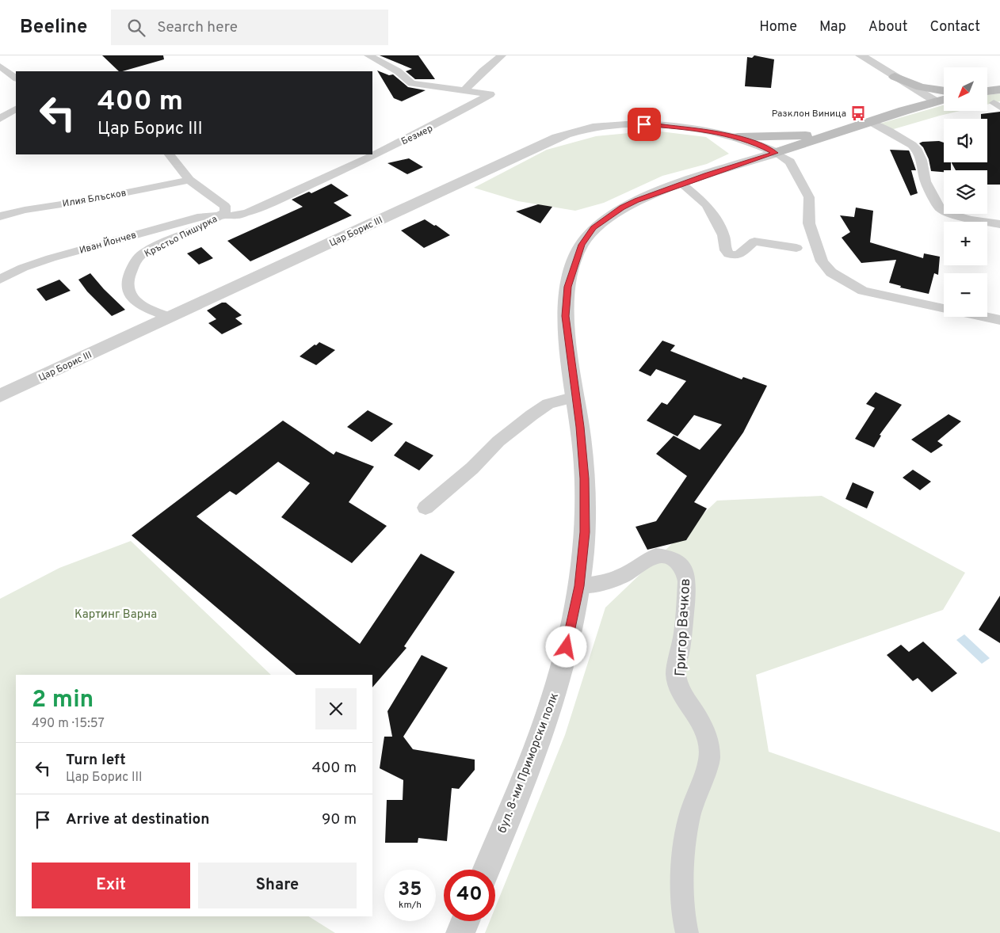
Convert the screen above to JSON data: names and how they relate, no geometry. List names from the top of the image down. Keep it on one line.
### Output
{"streets":{"main road":["бул. 8-ми Приморски полк"],"street":["Безмер","Илия Блъсков","Цар Борис III","Кръстьо Пишурка","Иван Йончев","Григор Вачков"]},"crossings":[["Безмер","Кръстьо Пишурка"],["Безмер","Иван Йончев"],["Илия Блъсков","Кръстьо Пишурка"],["Цар Борис III","Кръстьо Пишурка"],["Цар Борис III","бул. 8-ми Приморски полк"],["Кръстьо Пишурка","Иван Йончев"],["Григор Вачков","бул. 8-ми Приморски полк"]],"parks":["Картинг Варна"],"places":{"bus stop":["Разклон Виница"]},"north":"bottom left","page":{"header":"Beeline","search":"Search here","nav":["Home","Map","About","Contact"],"map_buttons":["+","−"],"turn":["400 m","Цар Борис III"],"heading":["2 min","490 m · 15:57"],"list":[{"name":"Turn left","note":"Цар Борис III","value":"400 m"},{"name":"Arrive at destination","value":"90 m"}],"buttons":["Exit","Share"],"speed":"35 km/h","limit":"40"}}
